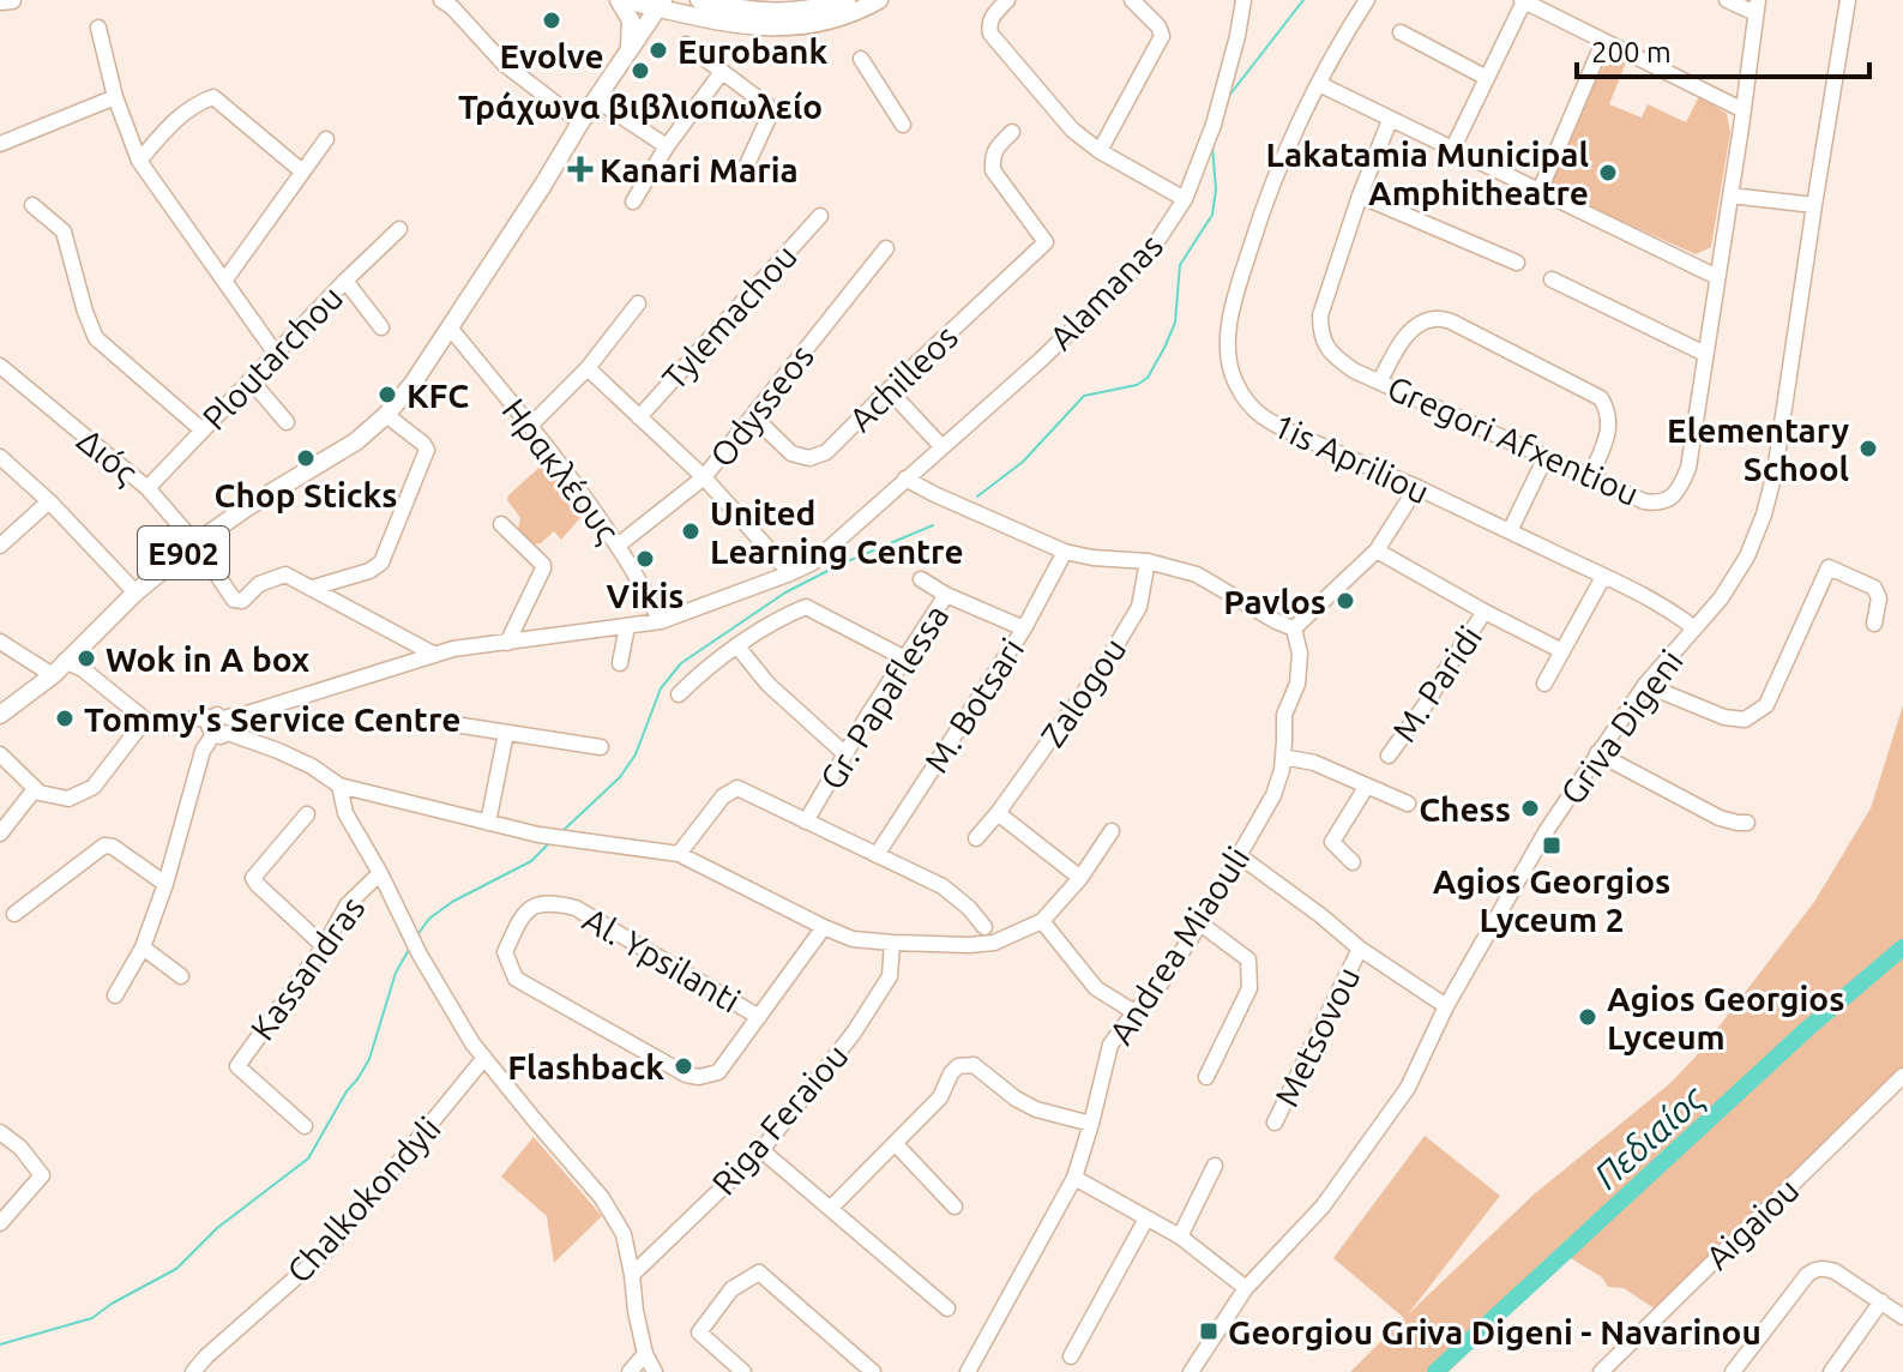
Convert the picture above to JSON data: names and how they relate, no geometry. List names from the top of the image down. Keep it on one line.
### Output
{"streets":{"main road":["E902"],"street":["Alamanas","Tylemachou","Ploutarchou","Achilleos","Odysseos","Gregori Afxentiou","Διός","1is Apriliou","Ηρακλέους","M. Paridi","Zalogou","Gr. Papaflessa","M. Botsari","Griva Digeni","Andrea Miaouli","Al. Ypsilanti","Kassandras","Metsovou","Riga Feraiou","Chalkokondyli","Aigaiou"]},"crossings":[["Alamanas","Ηρακλέους"],["Ploutarchou","Διός"],["Achilleos","Odysseos"],["Odysseos","Ηρακλέους"],["Διός","E902"],["1is Apriliou","Griva Digeni"],["Ηρακλέους","E902"],["Gr. Papaflessa","M. Botsari"]],"water":["Πεδιαίος"],"places":{"other":["Evolve","Eurobank","Τράχωνα βιβλιοπωλείο","Lakatamia Municipal Amphitheatre","KFC","Elementary School","Chop Sticks","United Learning Centre","Vikis","Pavlos","Wok in A box","Tommy's Service Centre","Chess","Agios Georgios Lyceum","Flashback"],"health":["Kanari Maria"],"transit":["Agios Georgios Lyceum 2","Georgiou Griva Digeni - Navarinou"]},"scale_bar":"200 m"}
